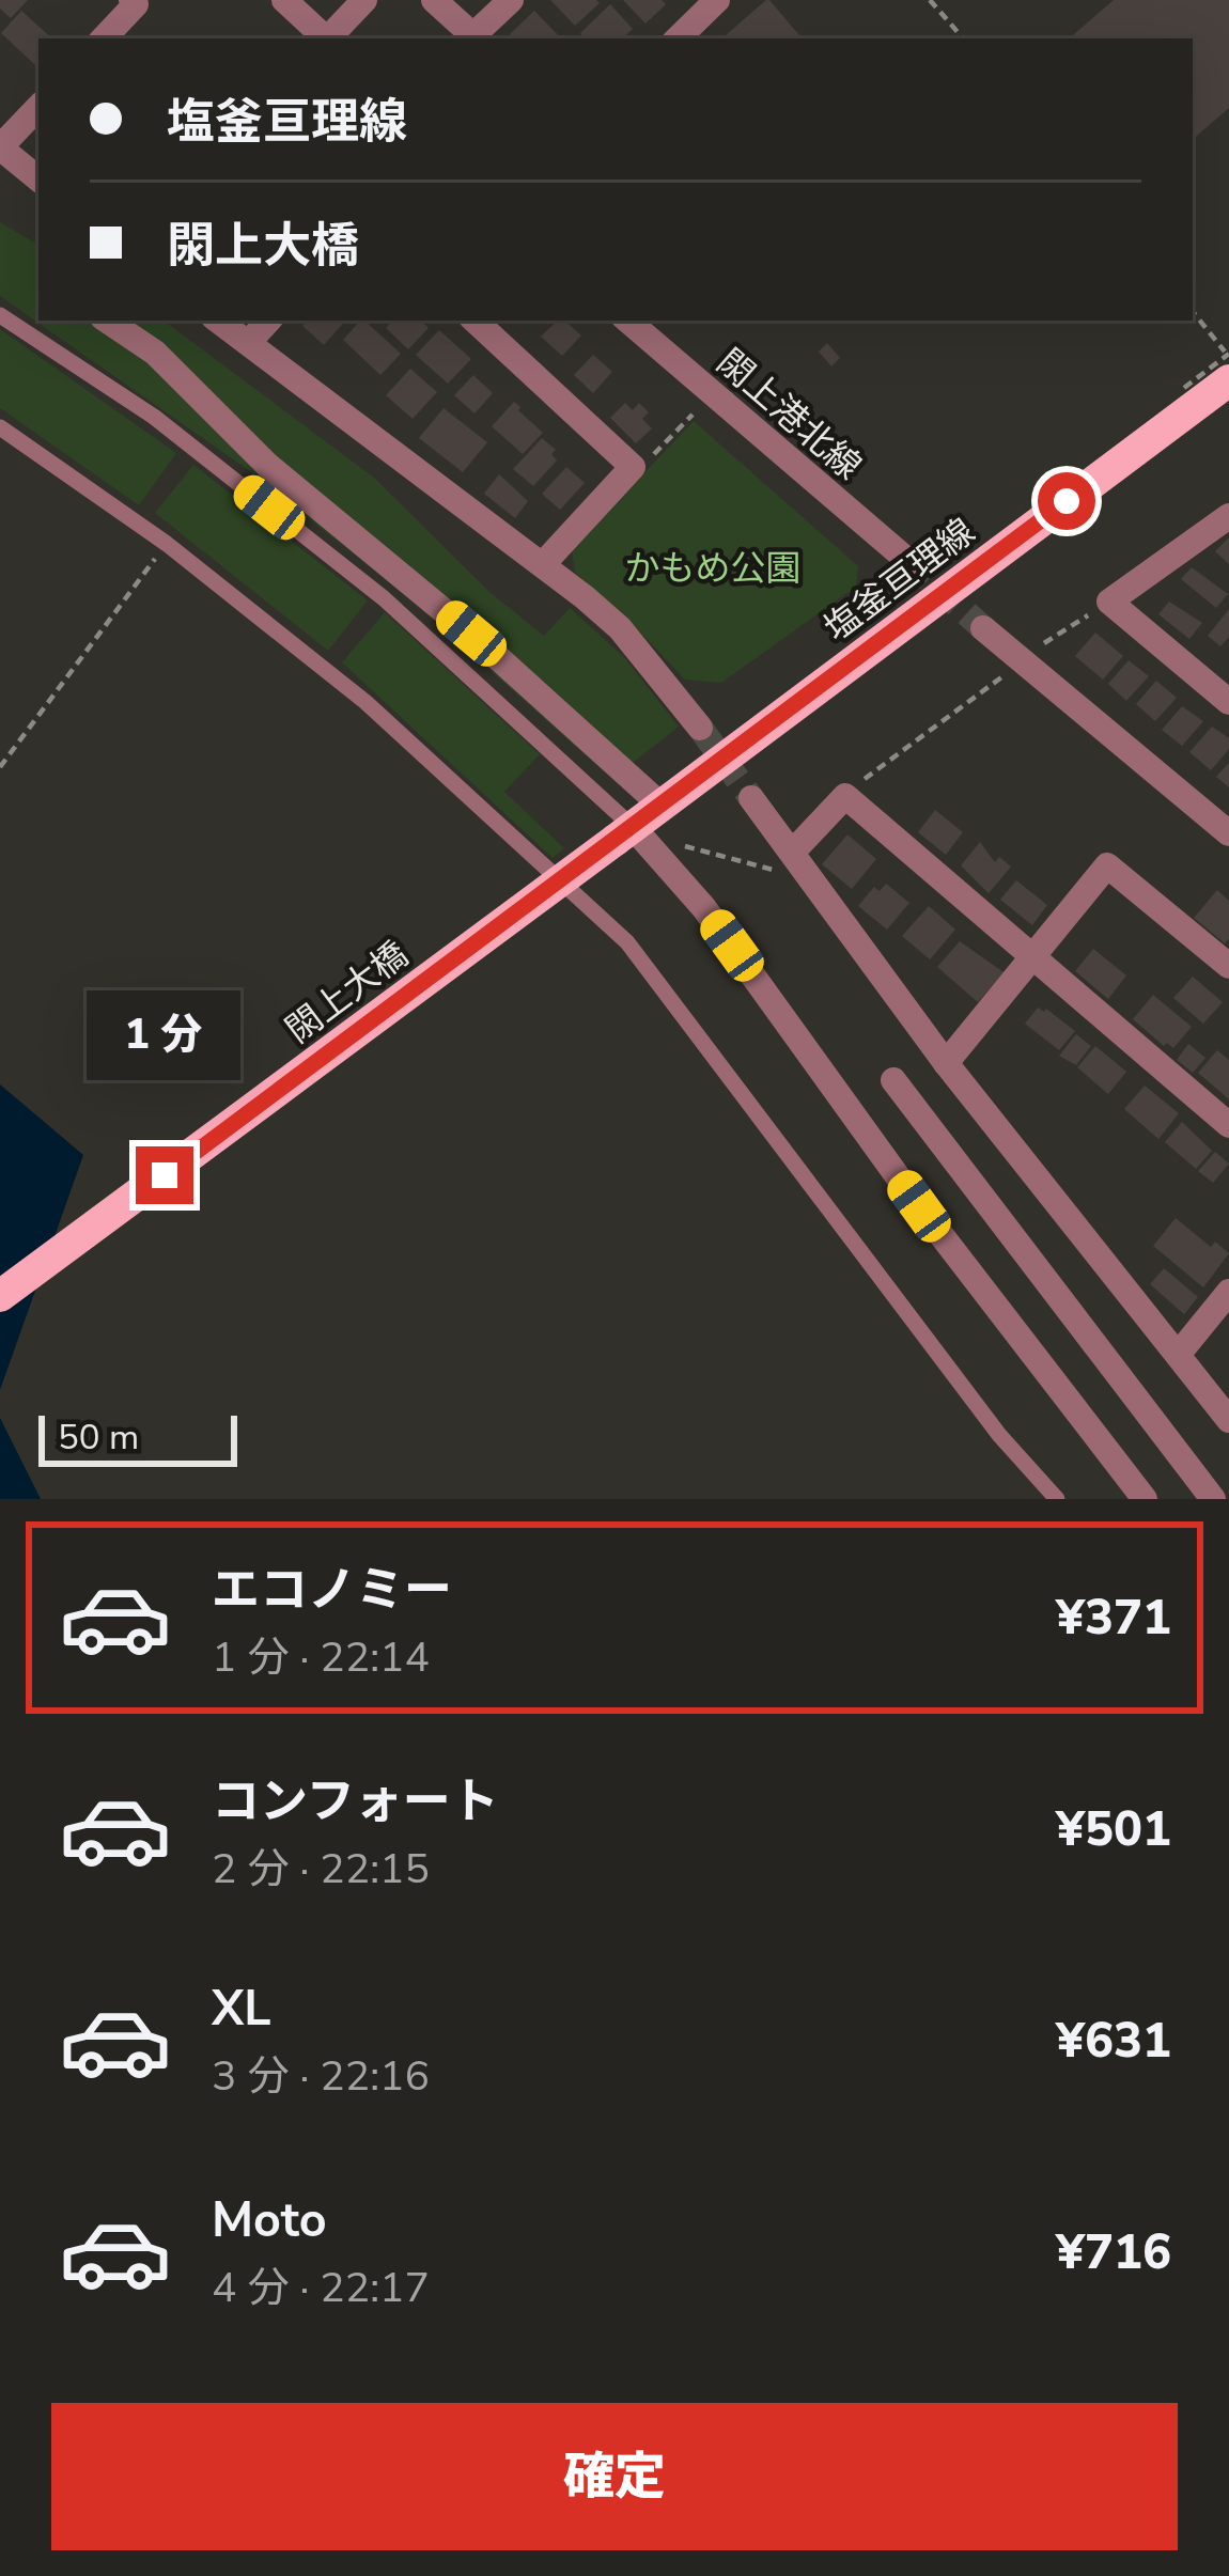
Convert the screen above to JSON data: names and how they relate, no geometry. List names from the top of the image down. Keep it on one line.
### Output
{"streets":{"main road":["塩釜亘理線","閖上大橋"],"street":["閖上港北線"]},"crossings":[["塩釜亘理線","閖上大橋"]],"parks":["かもめ公園"],"scale_bar":"50 m","page":{"banner":["塩釜亘理線","閖上大橋"],"bubble":"1 分","scale":"50 m","list":[{"name":"エコノミー","note":"1 分 · 22:14","value":"¥371"},{"name":"コンフォート","note":"2 分 · 22:15","value":"¥501"},{"name":"XL","note":"3 分 · 22:16","value":"¥631"},{"name":"Moto","note":"4 分 · 22:17","value":"¥716"}],"buttons":"確定"}}
